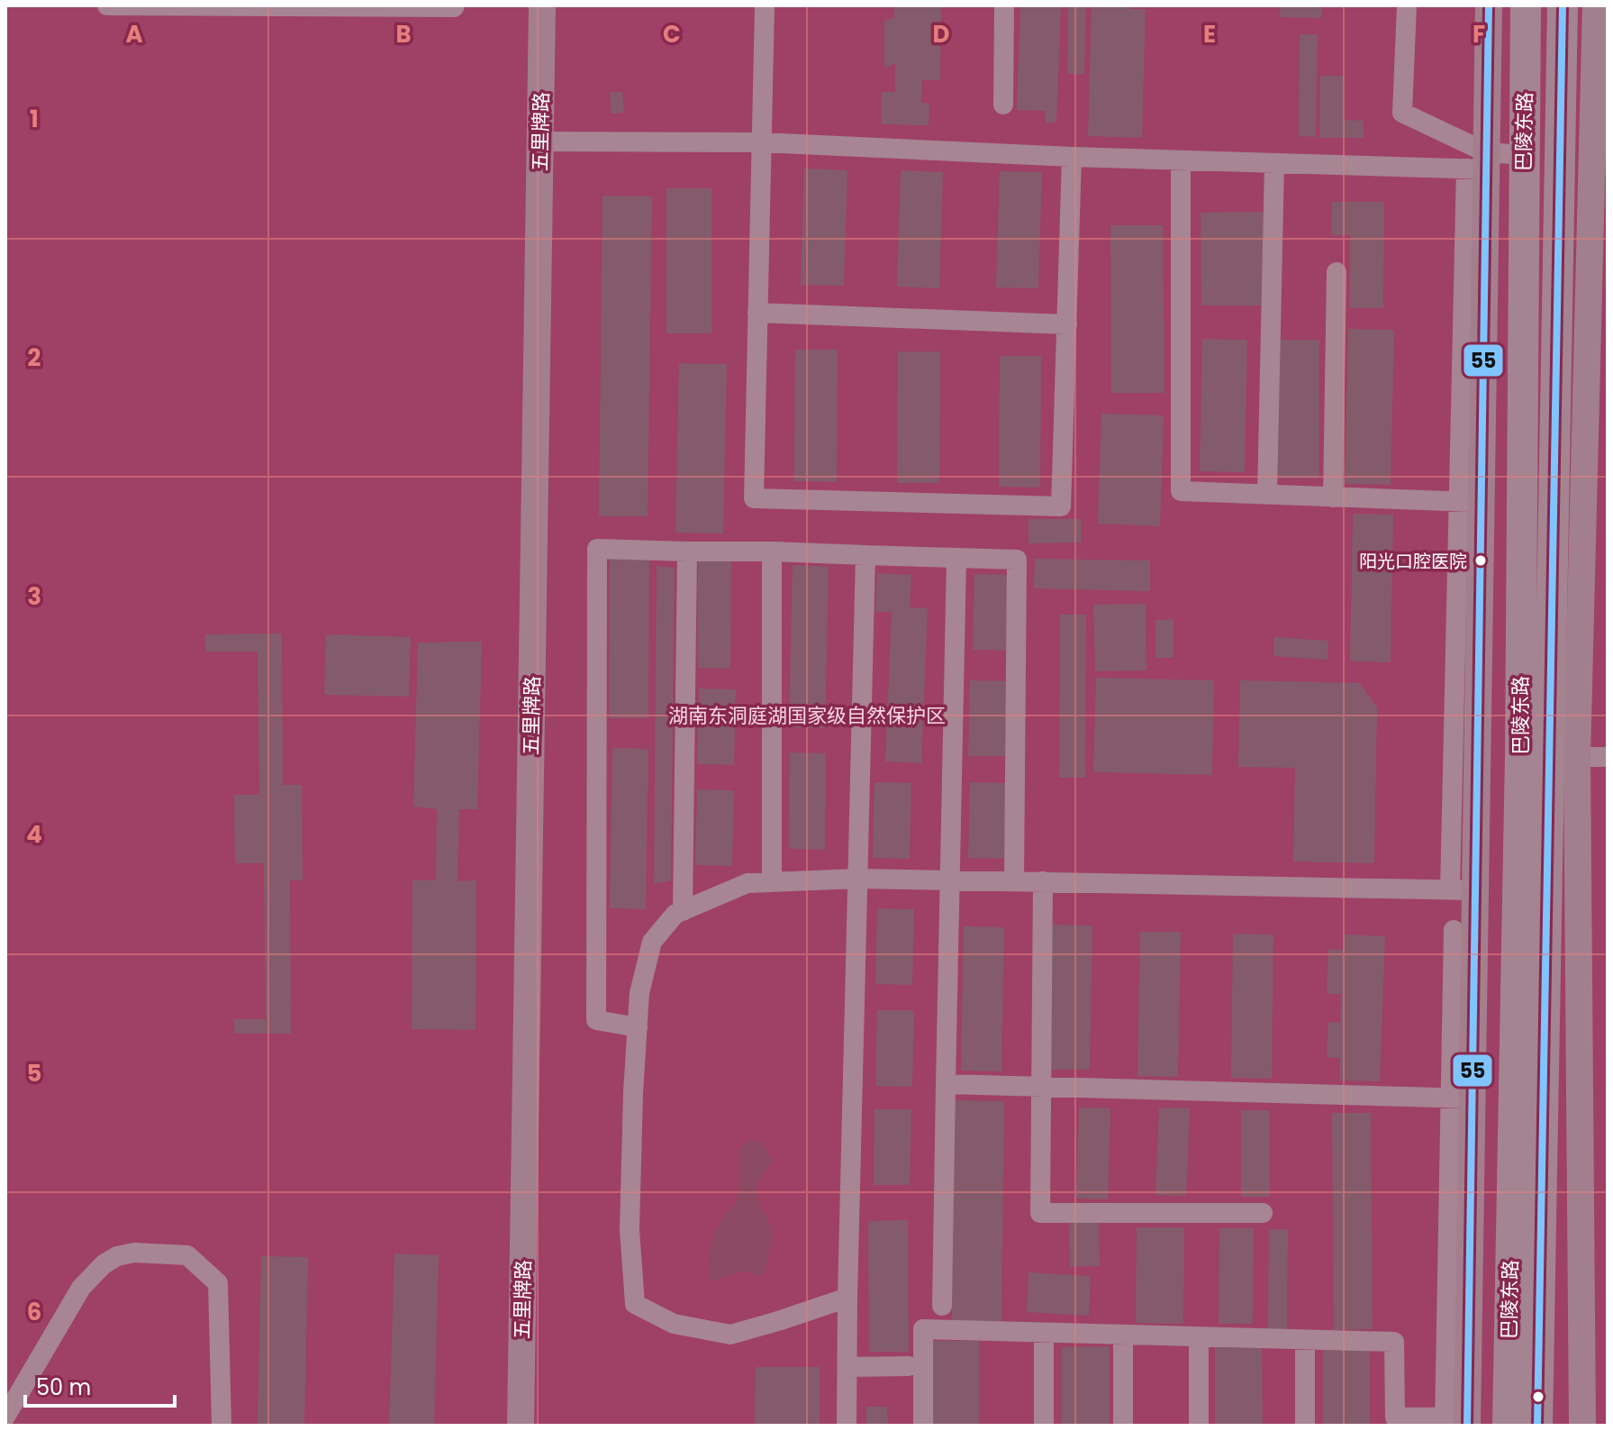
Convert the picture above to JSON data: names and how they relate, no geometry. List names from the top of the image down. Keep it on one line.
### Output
{"streets":{"main road":["五里牌路","巴陵东路"]},"parks":["湖南东洞庭湖国家级自然保护区"],"places":["阳光口腔医院"],"lines":["transit line 55"],"scale_bar":"50 m","grid":{"columns":["A","B","C","D","E","F"],"rows":["1","2","3","4","5","6"]}}
